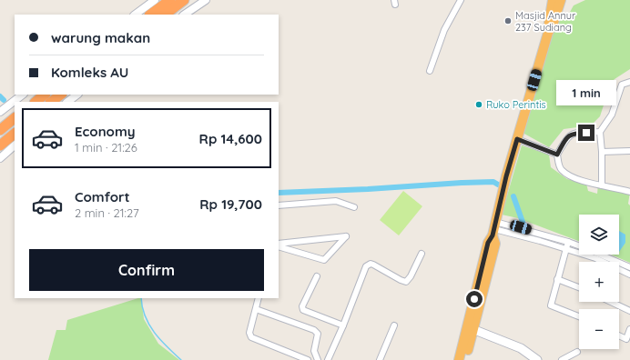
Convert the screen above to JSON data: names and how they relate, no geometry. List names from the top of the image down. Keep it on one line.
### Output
{"places":["Masjid Annur 237 Sudiang","Ruko Perintis"],"page":{"banner":["warung makan","Komleks AU"],"bubble":"1 min","list":[{"name":"Economy","note":"1 min · 21:26","value":"Rp 14,600"},{"name":"Comfort","note":"2 min · 21:27","value":"Rp 19,700"}],"map_buttons":["+","−"],"buttons":"Confirm"}}
